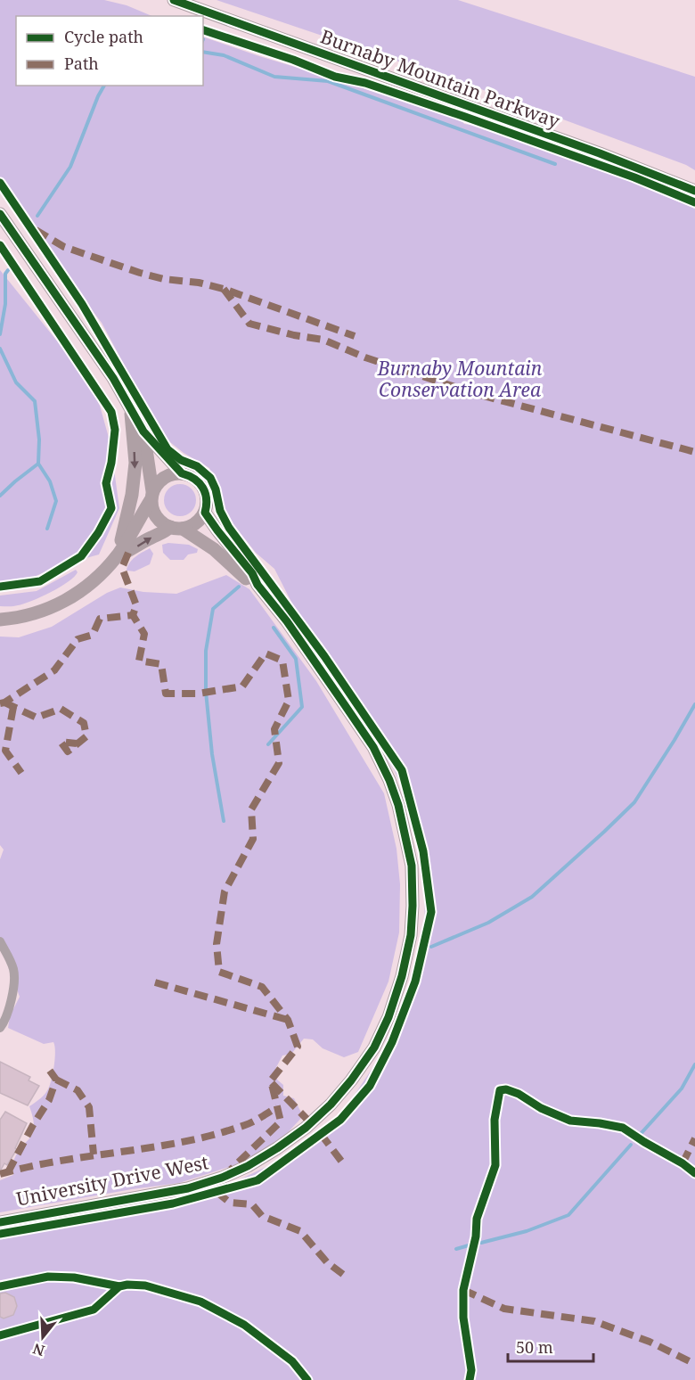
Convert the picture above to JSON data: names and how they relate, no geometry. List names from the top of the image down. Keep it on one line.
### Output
{"streets":{"street":["Burnaby Mountain Parkway","University Drive West"]},"parks":["Burnaby Mountain Conservation Area"],"legend":["Cycle path","Path"],"scale_bar":"50 m","north":"bottom"}
